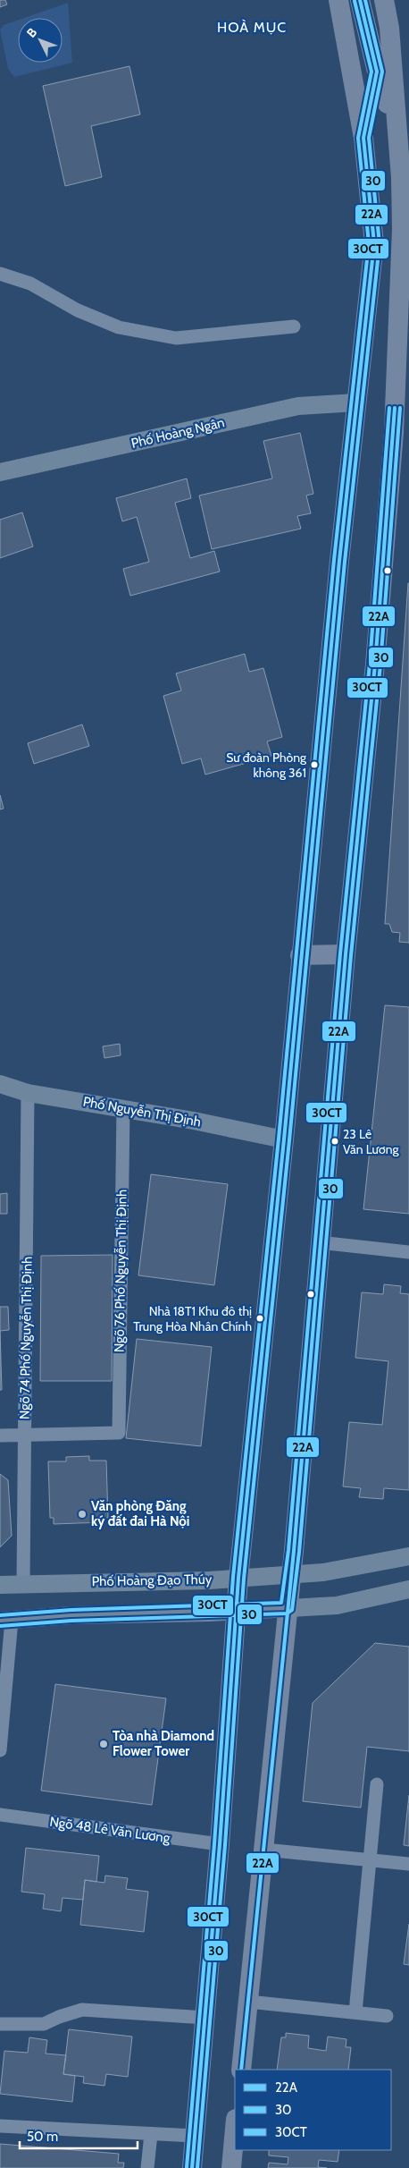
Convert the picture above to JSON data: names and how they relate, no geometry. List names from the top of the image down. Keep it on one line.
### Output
{"streets":{"main road":["Phố Hoàng Ngân","Phố Nguyễn Thị Định","Phố Hoàng Đạo Thúy"],"street":["Ngõ 76 Phố Nguyễn Thị Định","Ngõ 74 Phố Nguyễn Thị Định","Ngõ 48 Lê Văn Lương"]},"crossings":[["Phố Nguyễn Thị Định","Ngõ 76 Phố Nguyễn Thị Định"],["Phố Nguyễn Thị Định","Ngõ 74 Phố Nguyễn Thị Định"],["Ngõ 76 Phố Nguyễn Thị Định","Ngõ 74 Phố Nguyễn Thị Định"],["Ngõ 74 Phố Nguyễn Thị Định","Phố Hoàng Đạo Thúy"]],"districts":["HOÀ MỤC"],"places":["Sư đoàn Phòng không 361","23 Lê Văn Lương","Nhà 18T1 Khu đô thị Trung Hòa Nhân Chính","Văn phòng Đăng ký đất đai Hà Nội","Tòa nhà Diamond Flower Tower"],"lines":["transit line 22A","transit line 30","transit line 30CT"],"legend":["22A","30","30CT"],"scale_bar":"50 m","north":"top left"}
